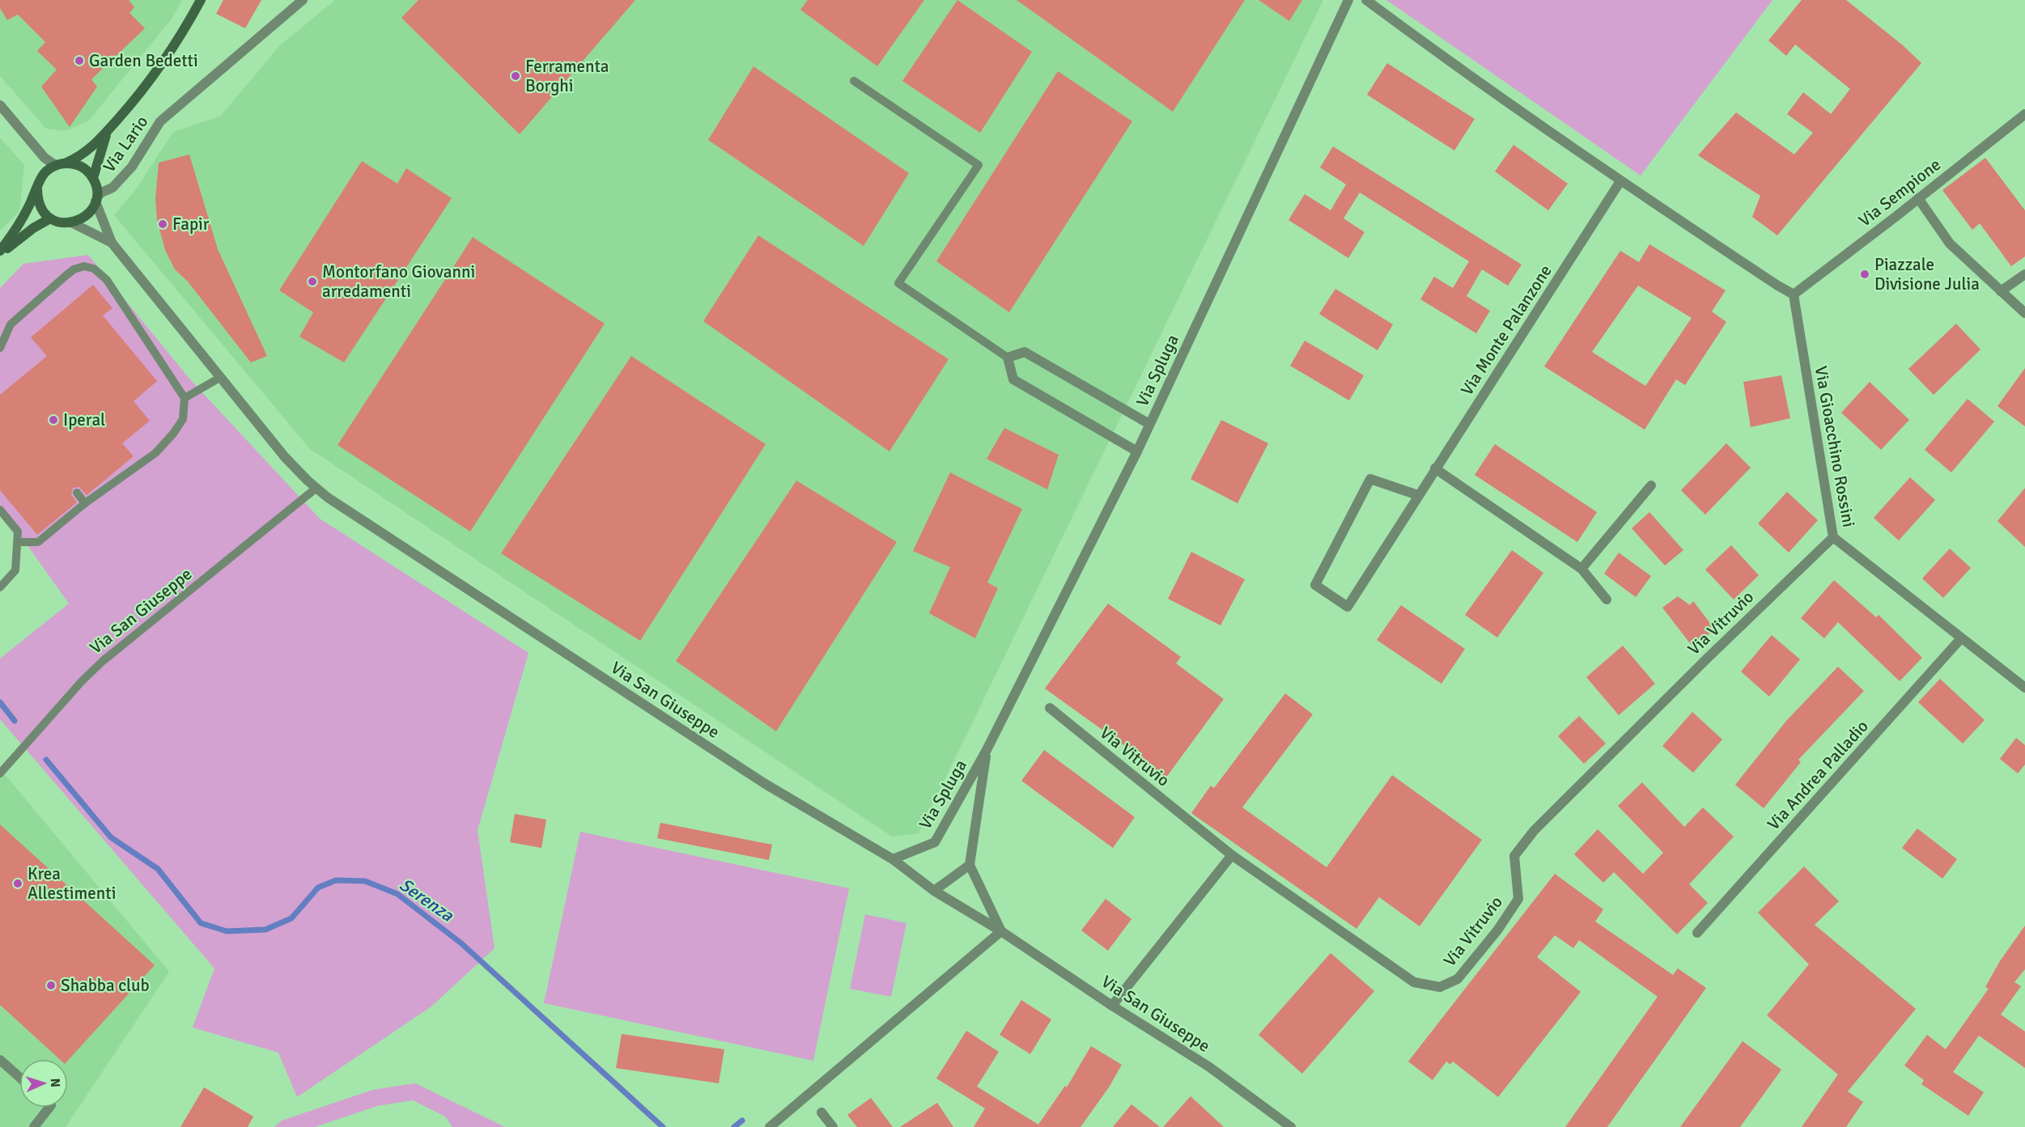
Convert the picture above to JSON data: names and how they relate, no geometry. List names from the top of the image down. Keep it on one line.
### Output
{"streets":{"street":["Via Lario","Via Sempione","Via Monte Palanzone","Via Spluga","Via Gioacchino Rossini","Via San Giuseppe","Via Vitruvio","Via Andrea Palladio"]},"crossings":[["Via Lario","Via San Giuseppe"],["Via Sempione","Via Gioacchino Rossini"],["Via Spluga","Via San Giuseppe"],["Via Gioacchino Rossini","Via Vitruvio"],["Via Gioacchino Rossini","Via Andrea Palladio"]],"water":["Serenza"],"places":["Garden Bedetti","Ferramenta Borghi","Fapir","Piazzale Divisione Julia","Montorfano Giovanni arredamenti","Iperal","Krea Allestimenti","Shabba club"],"north":"right"}
